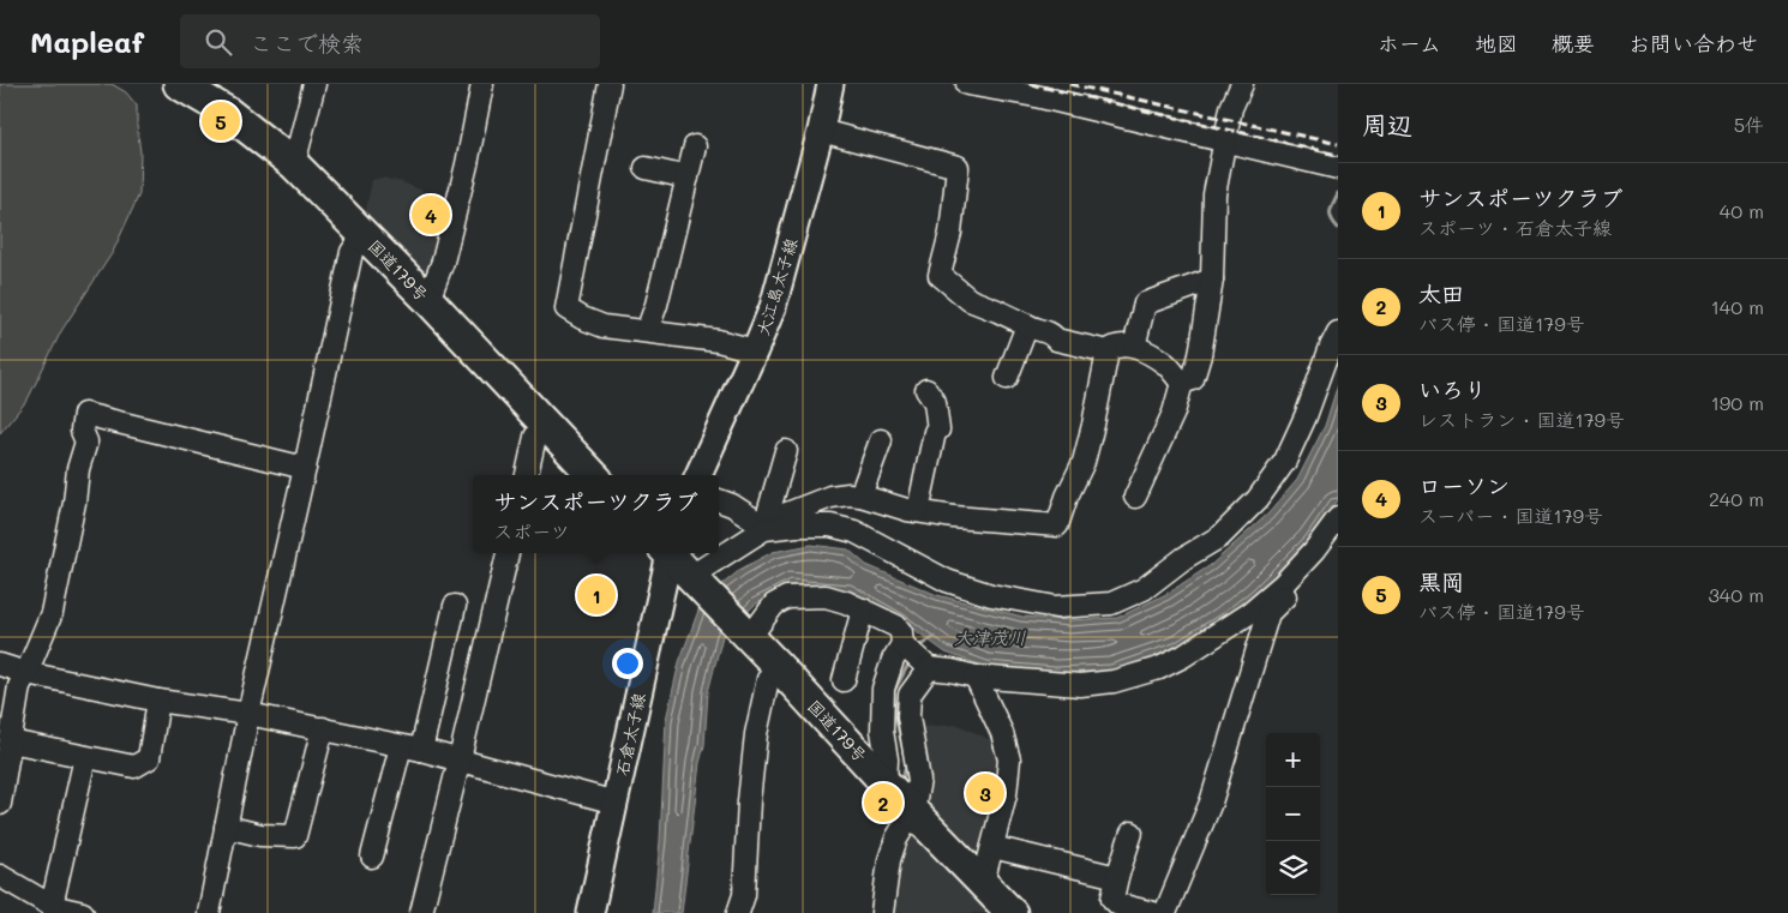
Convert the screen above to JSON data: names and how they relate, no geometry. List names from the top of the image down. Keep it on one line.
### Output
{"streets":{"highway":["国道179号"],"main road":["大江島太子線","石倉太子線"]},"water":["大津茂川"],"page":{"header":"Mapleaf","search":"ここで検索","nav":["ホーム","地図","概要","お問い合わせ"],"heading":["周辺","5件"],"pins":["5","4","1","3","2"],"list":[{"mark":"1","name":"サンスポーツクラブ","note":"スポーツ · 石倉太子線","value":"40 m"},{"mark":"2","name":"太田","note":"バス停 · 国道179号","value":"140 m"},{"mark":"3","name":"いろり","note":"レストラン · 国道179号","value":"190 m"},{"mark":"4","name":"ローソン","note":"スーパー · 国道179号","value":"240 m"},{"mark":"5","name":"黒岡","note":"バス停 · 国道179号","value":"340 m"}],"popup":["サンスポーツクラブ","スポーツ"],"map_buttons":["+","−"]}}
